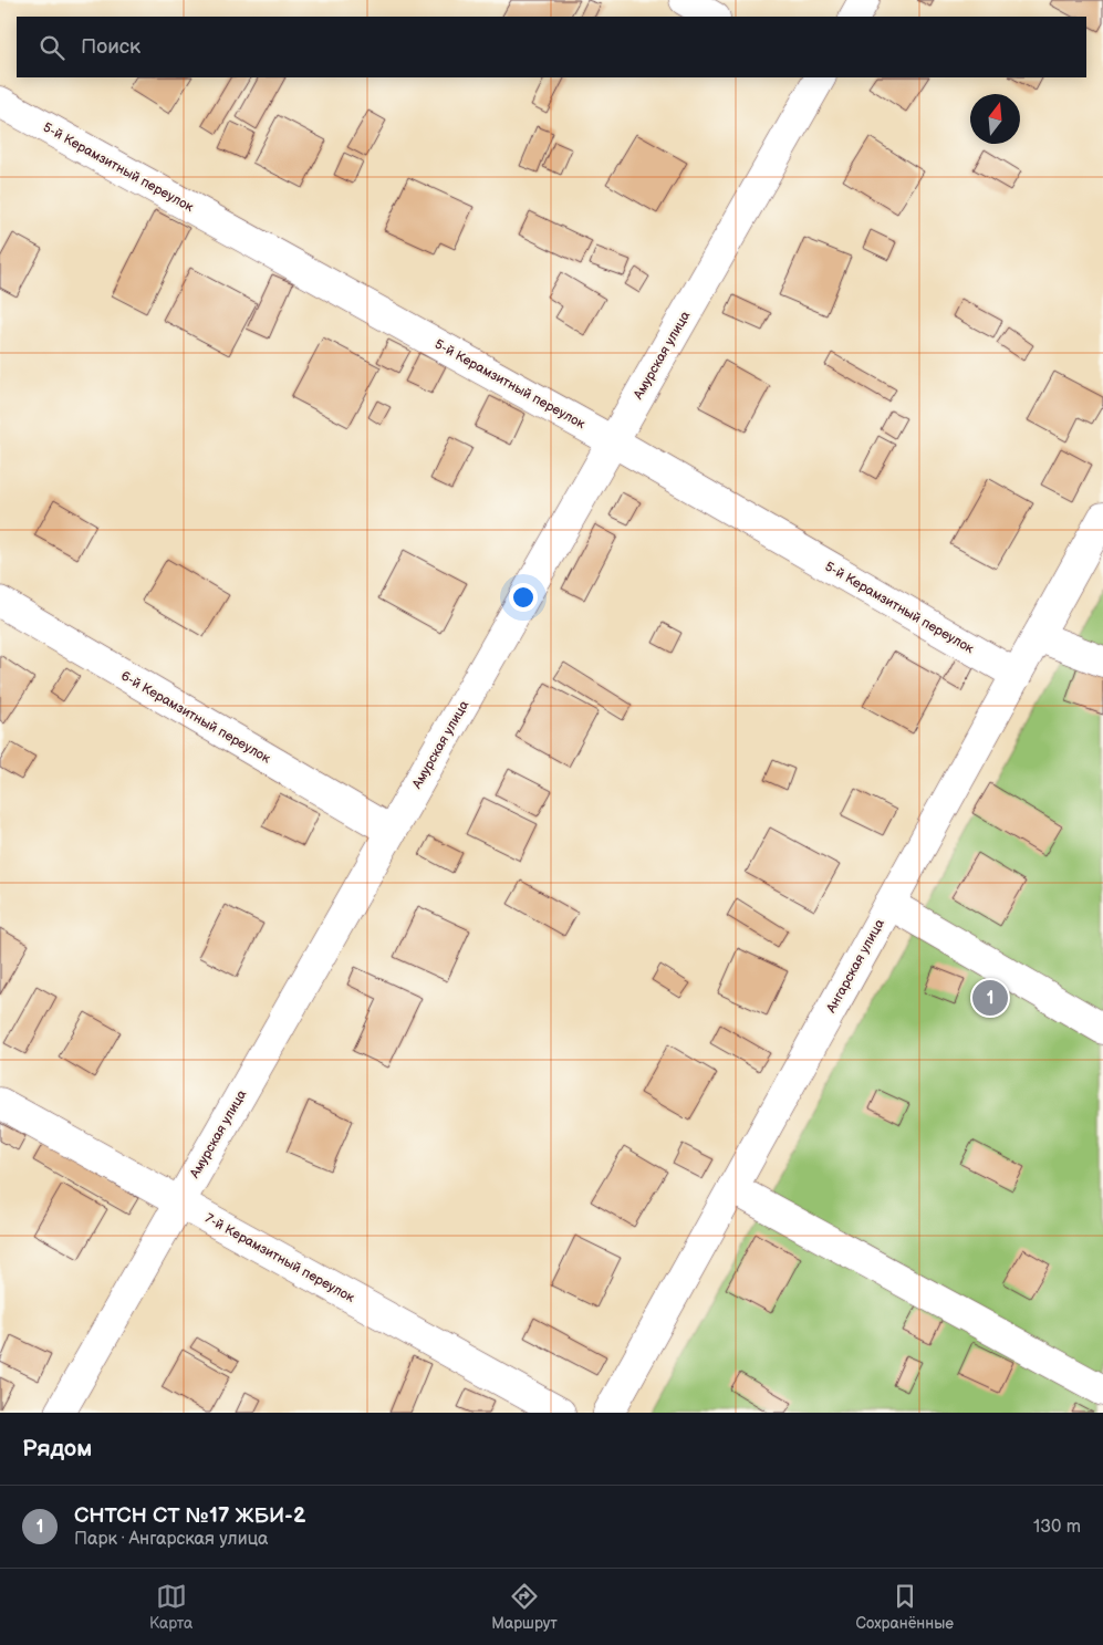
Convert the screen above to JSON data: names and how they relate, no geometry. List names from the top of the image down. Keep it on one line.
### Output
{"streets":{"street":["5-й Керамзитный переулок","Амурская улица","6-й Керамзитный переулок","Ангарская улица","7-й Керамзитный переулок"]},"crossings":[["5-й Керамзитный переулок","Амурская улица"],["5-й Керамзитный переулок","Ангарская улица"],["Амурская улица","6-й Керамзитный переулок"],["Амурская улица","7-й Керамзитный переулок"]],"north":"top","page":{"search":"Поиск","pins":"1","heading":"Рядом","list":[{"mark":"1","name":"СНТСН СТ №17 ЖБИ-2","note":"Парк · Ангарская улица","value":"130 m"}],"nav":["Карта","Маршрут","Сохранённые"]}}
